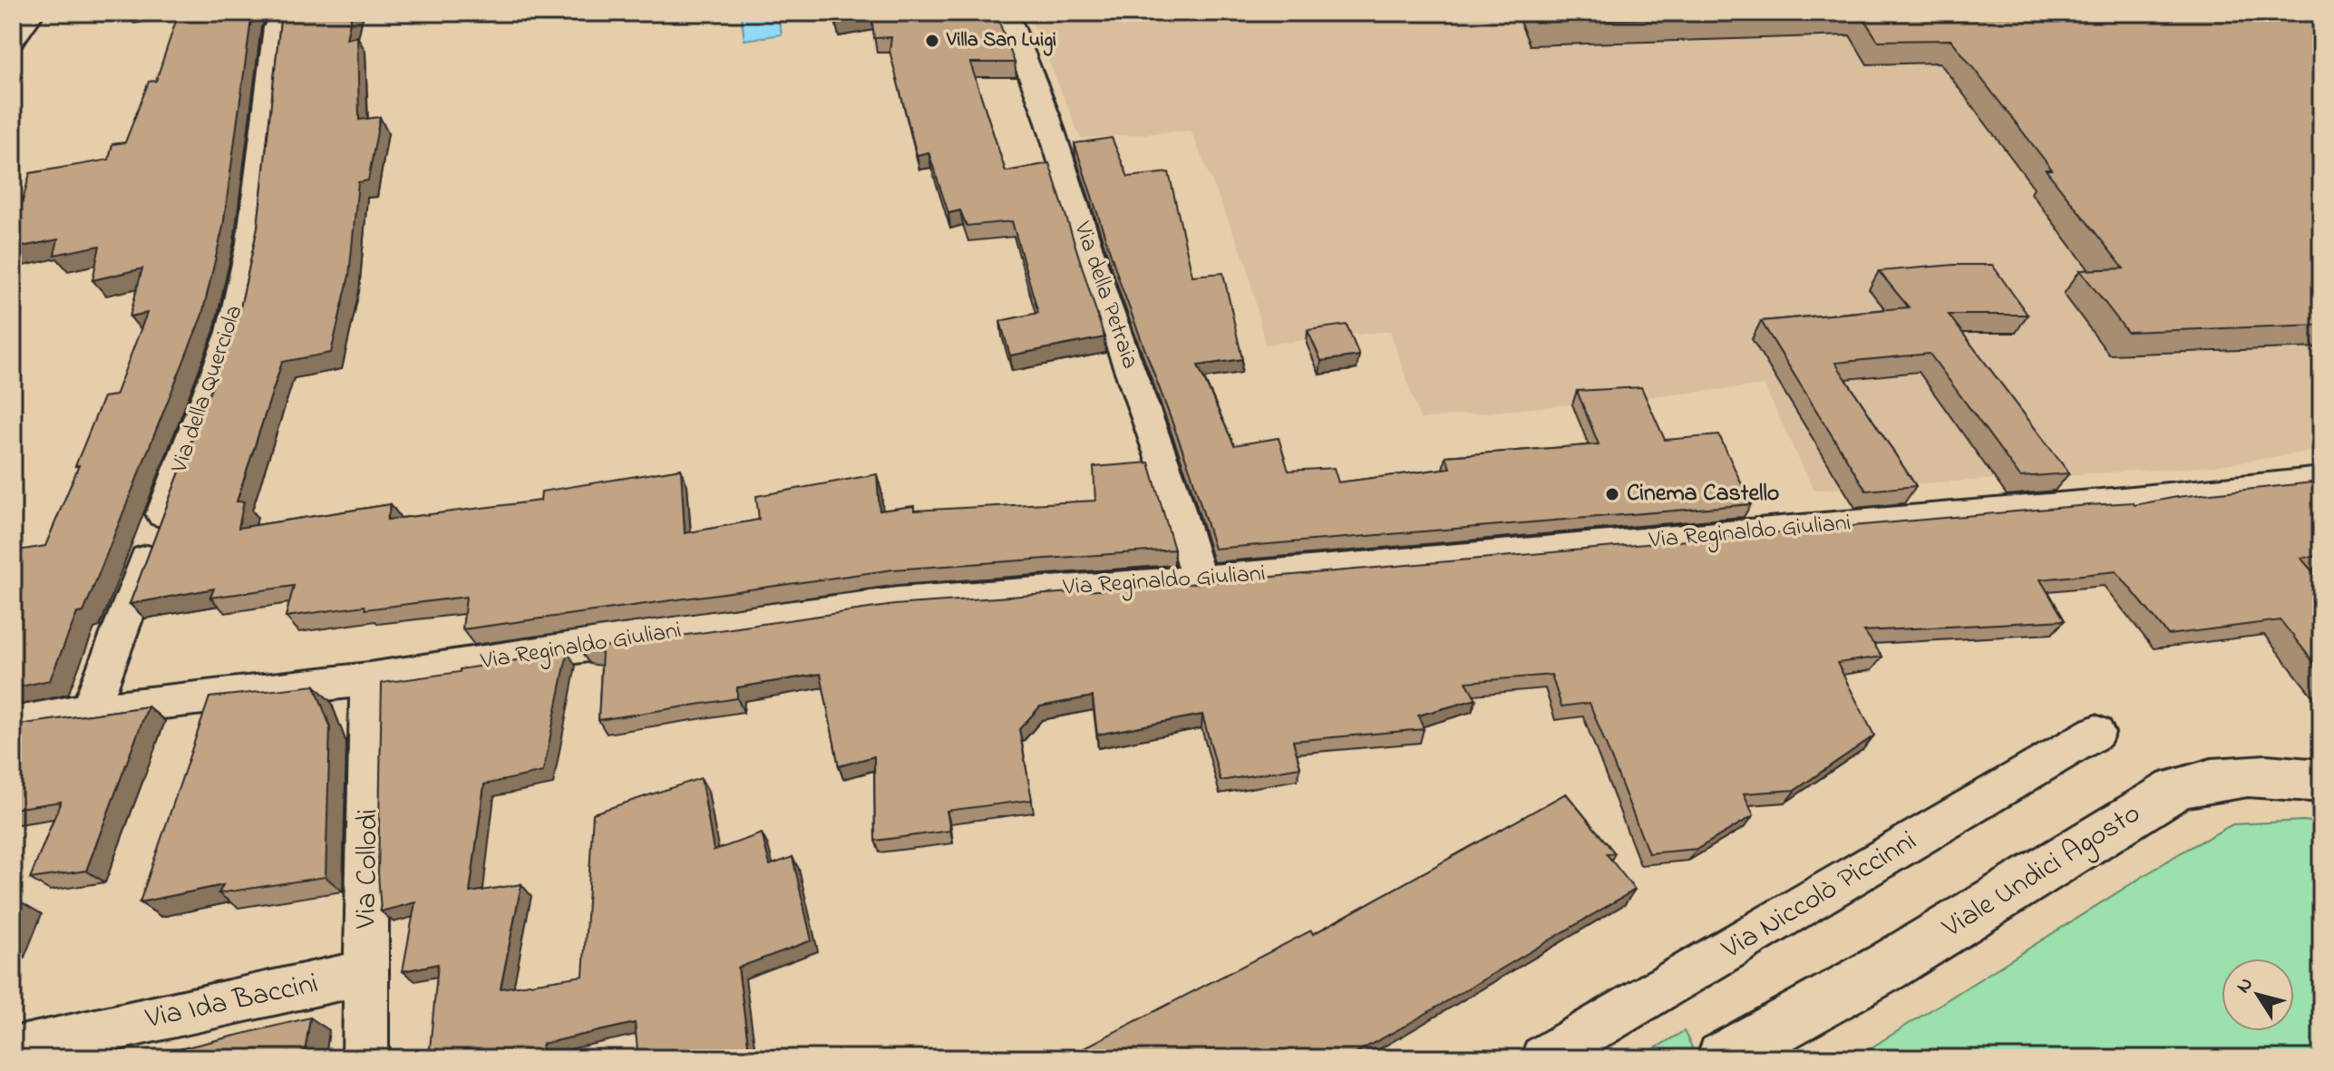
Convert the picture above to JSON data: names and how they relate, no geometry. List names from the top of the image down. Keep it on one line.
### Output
{"streets":{"main road":["Viale Undici Agosto"],"street":["Via della Petraia","Via della Querciola","Via Reginaldo Giuliani","Via Collodi","Via Niccolò Piccinni","Via Ida Baccini"]},"crossings":[["Via della Petraia","Via Reginaldo Giuliani"],["Via della Querciola","Via Reginaldo Giuliani"],["Via Reginaldo Giuliani","Via Collodi"],["Via Collodi","Via Ida Baccini"]],"places":["Villa San Luigi","Cinema Castello"],"north":"top left"}
